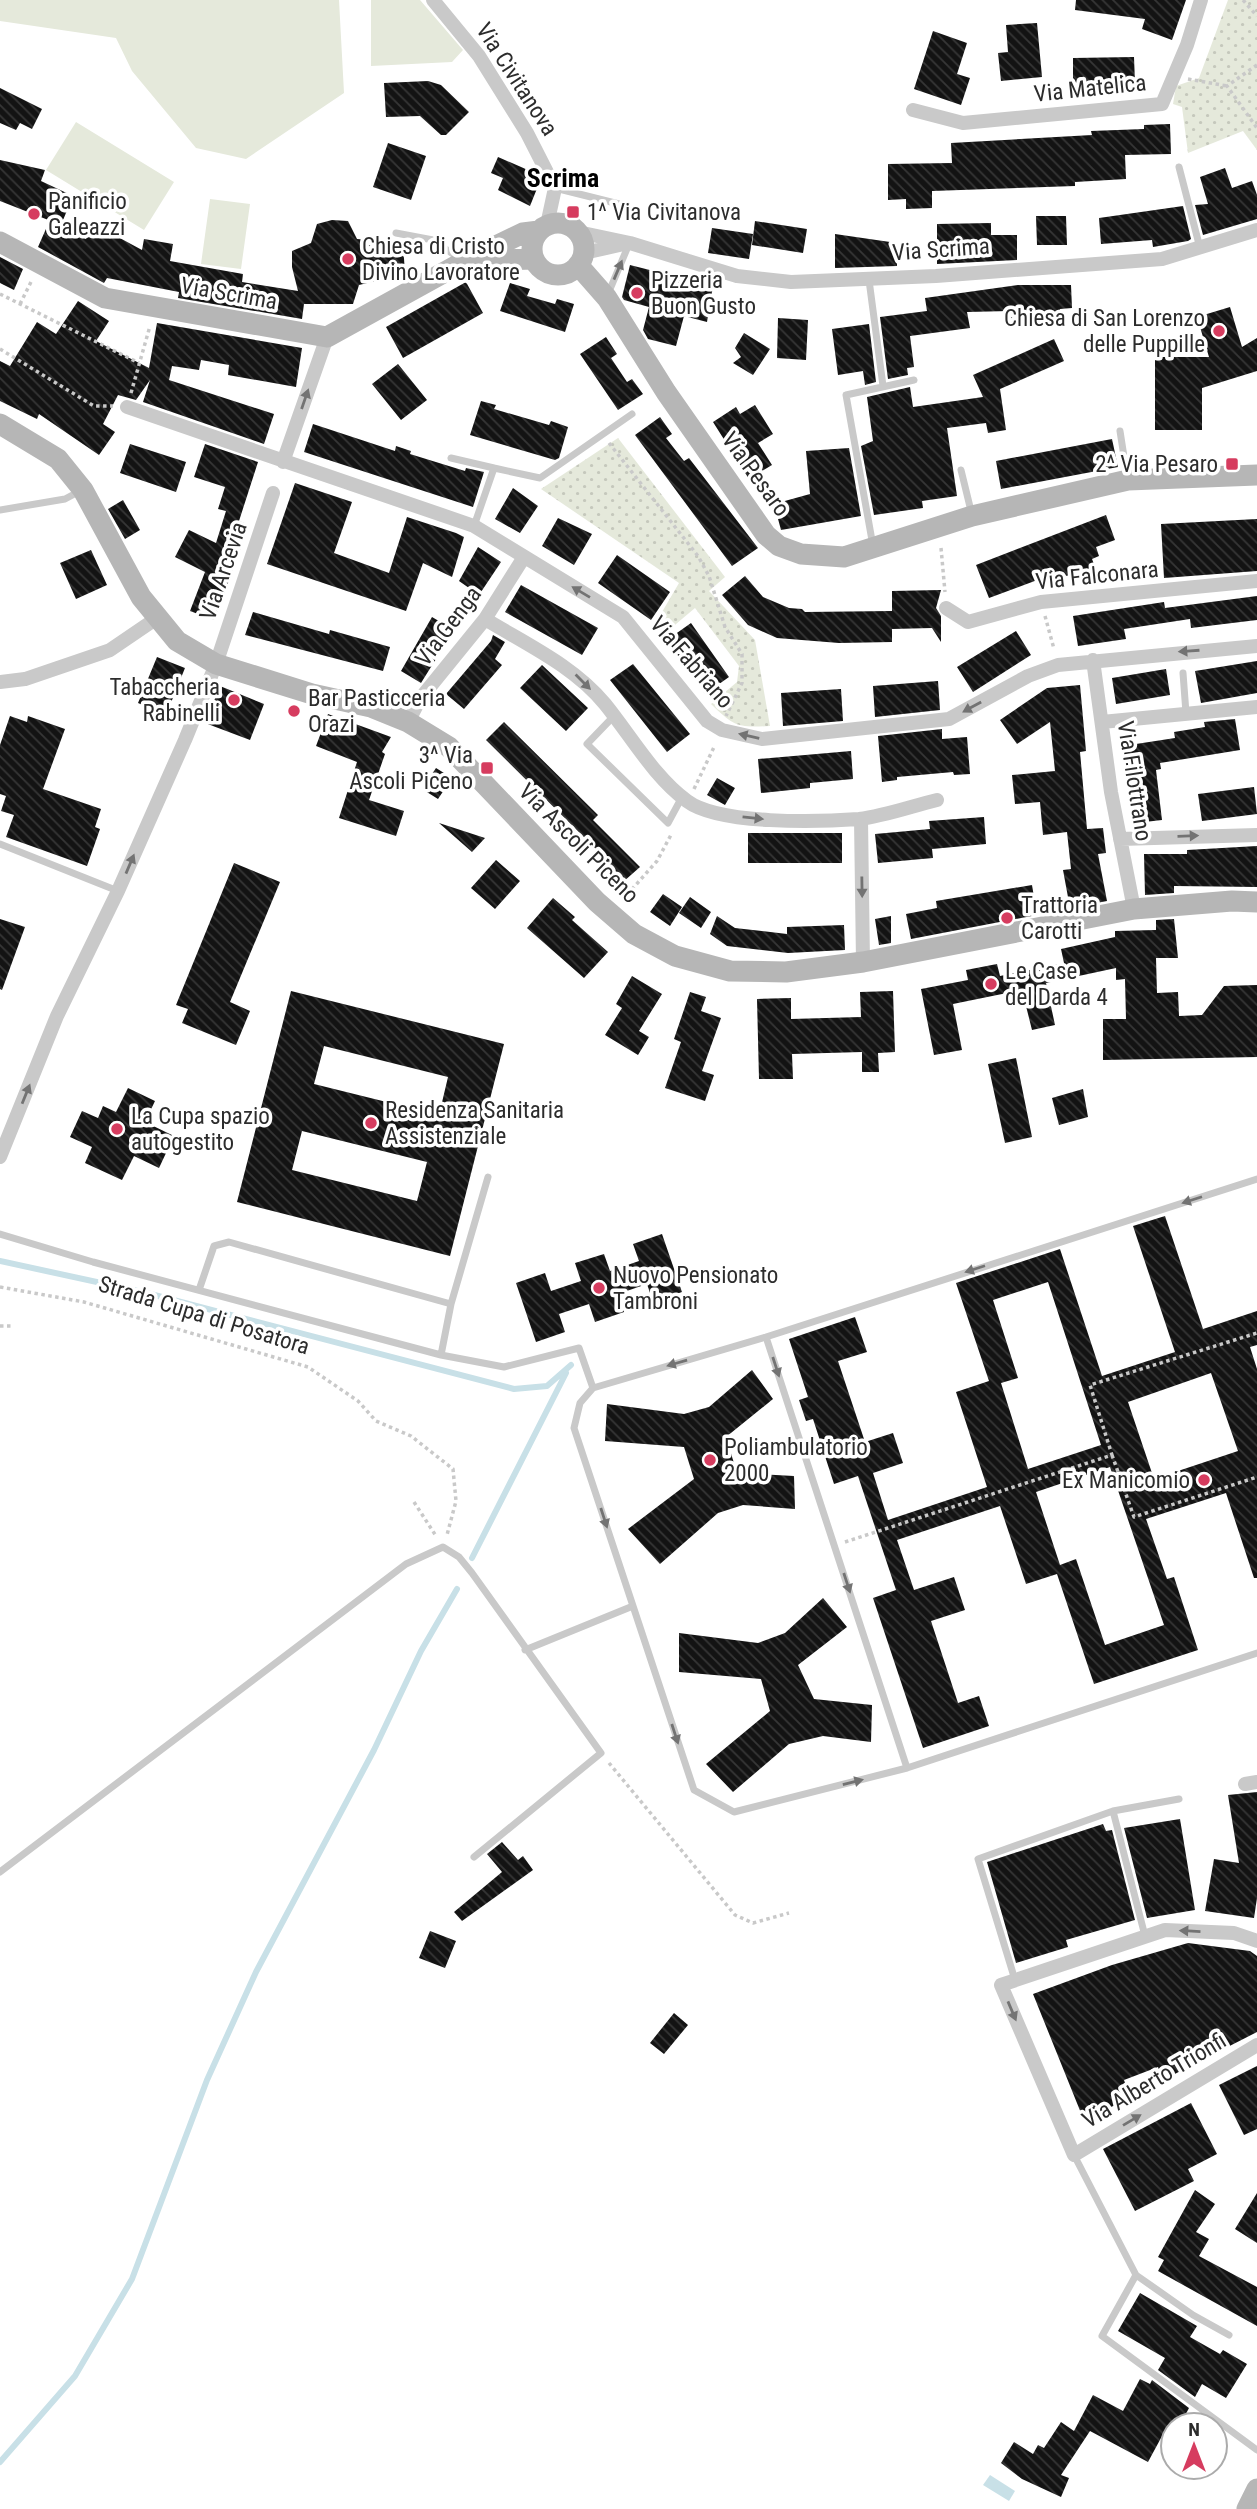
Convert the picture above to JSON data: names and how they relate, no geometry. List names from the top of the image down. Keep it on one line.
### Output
{"streets":{"street":["Via Civitanova","Via Matelica","Via Scrima","Via Pesaro","Via Arcevia","Via Falconara","Via Genga","Via Fabriano","Via Filottrano","Via Ascoli Piceno","Via Alberto Trionfi"],"path":["Strada Cupa di Posatora"]},"crossings":[["Via Arcevia","Via Ascoli Piceno"],["Via Genga","Via Fabriano"],["Via Genga","Via Ascoli Piceno"],["Via Fabriano","Via Filottrano"],["Via Filottrano","Via Ascoli Piceno"]],"one_way":["Via Alberto Trionfi"],"districts":["Scrima"],"places":{"transit":["1^ Via Civitanova","2^ Via Pesaro","3^ Via Ascoli Piceno"],"other":["Panificio Galeazzi","Chiesa di Cristo Divino Lavoratore","Pizzeria Buon Gusto","Chiesa di San Lorenzo delle Puppille","Tabaccheria Rabinelli","Bar Pasticceria Orazi","Trattoria Carotti","Le Case del Darda 4","Residenza Sanitaria Assistenziale","La Cupa spazio autogestito","Nuovo Pensionato Tambroni","Poliambulatorio 2000","Ex Manicomio"]},"north":"top"}
